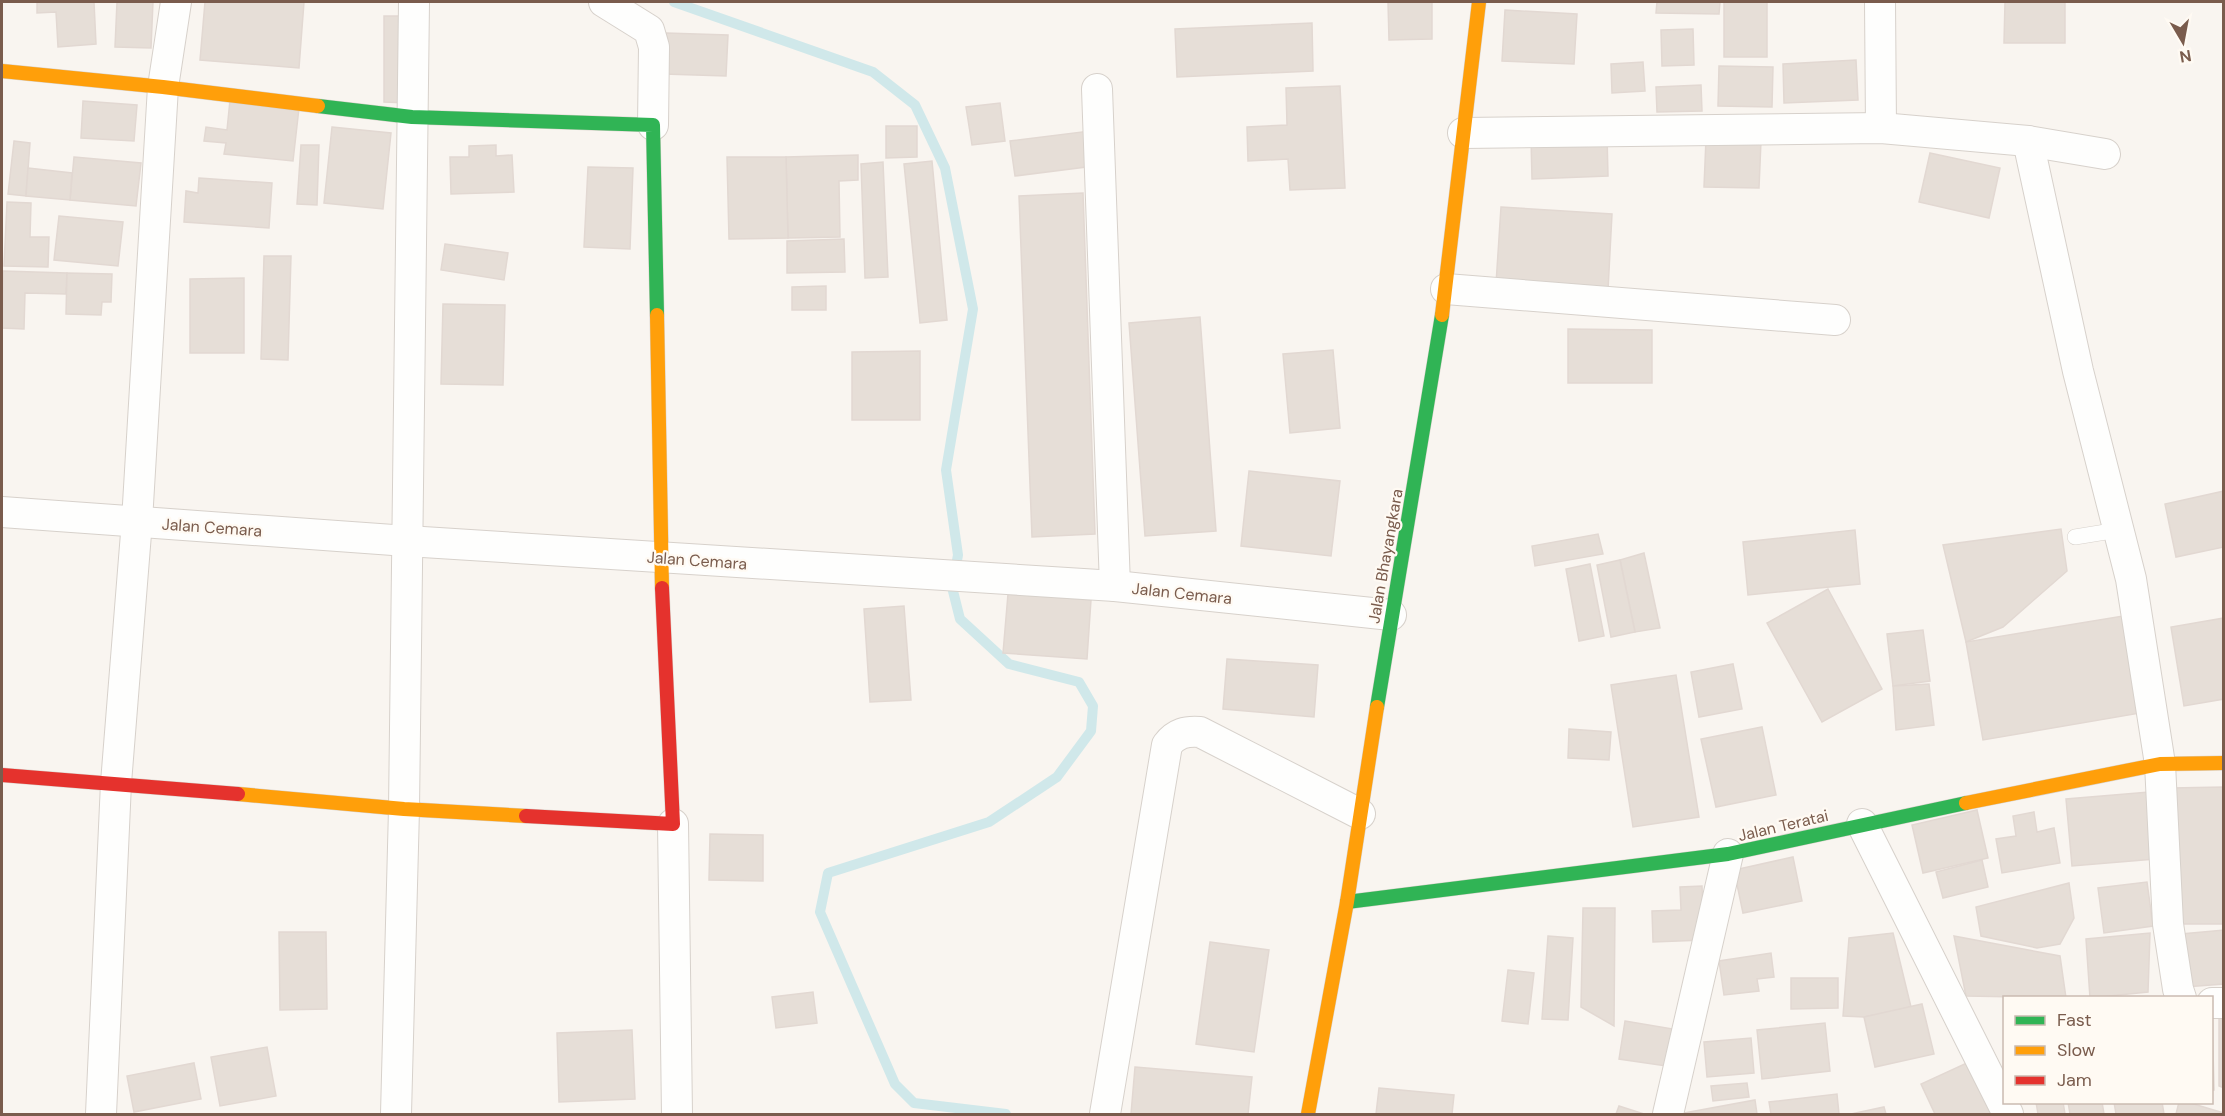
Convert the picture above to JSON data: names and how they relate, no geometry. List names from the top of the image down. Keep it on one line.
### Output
{"streets":{"street":["Jalan Cemara","Jalan Bhayangkara","Jalan Teratai"]},"crossings":[["Jalan Cemara","Jalan Bhayangkara"],["Jalan Bhayangkara","Jalan Teratai"]],"legend":["Fast","Slow","Jam"],"north":"bottom"}
